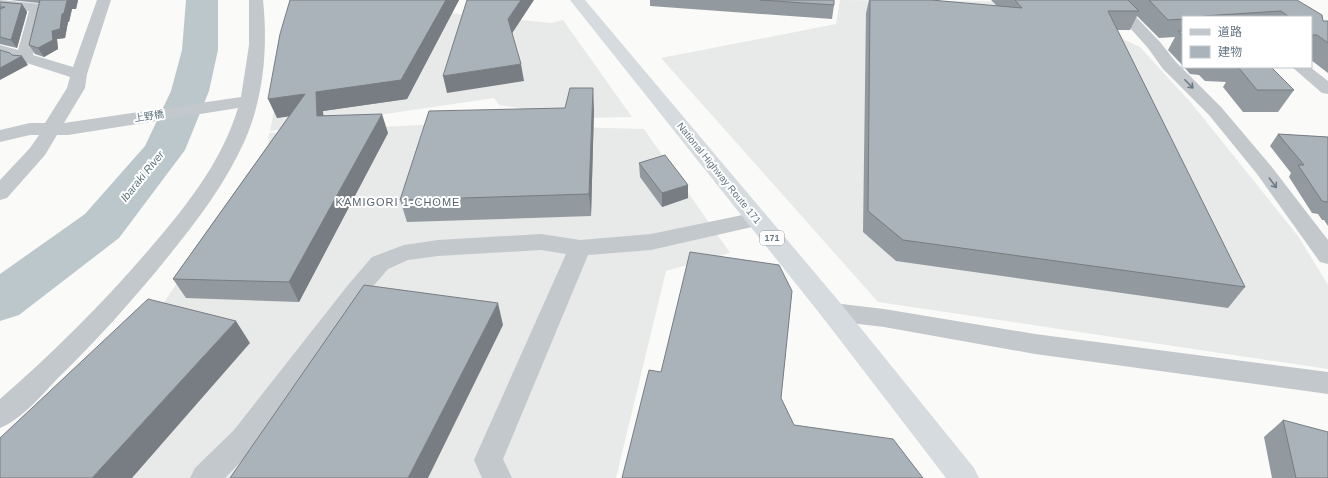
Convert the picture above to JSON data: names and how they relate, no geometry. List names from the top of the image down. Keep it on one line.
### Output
{"streets":{"highway":["National Highway Route 171","171"],"street":["上野橋"]},"districts":["KAMIGORI 1-CHOME"],"water":["Ibaraki River"],"legend":["道路","建物"]}
